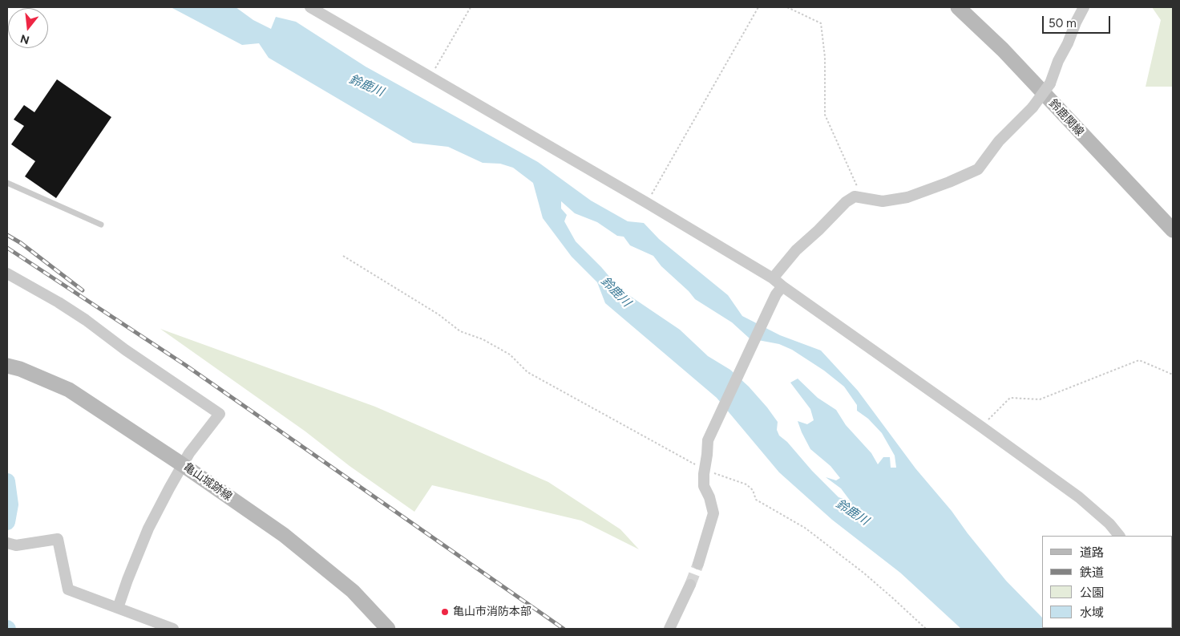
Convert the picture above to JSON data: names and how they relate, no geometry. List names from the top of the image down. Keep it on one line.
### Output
{"streets":{"main road":["鈴鹿関線","亀山城跡線"]},"water":["鈴鹿川"],"places":["亀山市消防本部"],"legend":["道路","鉄道","公園","水域"],"scale_bar":"50 m","north":"bottom"}
